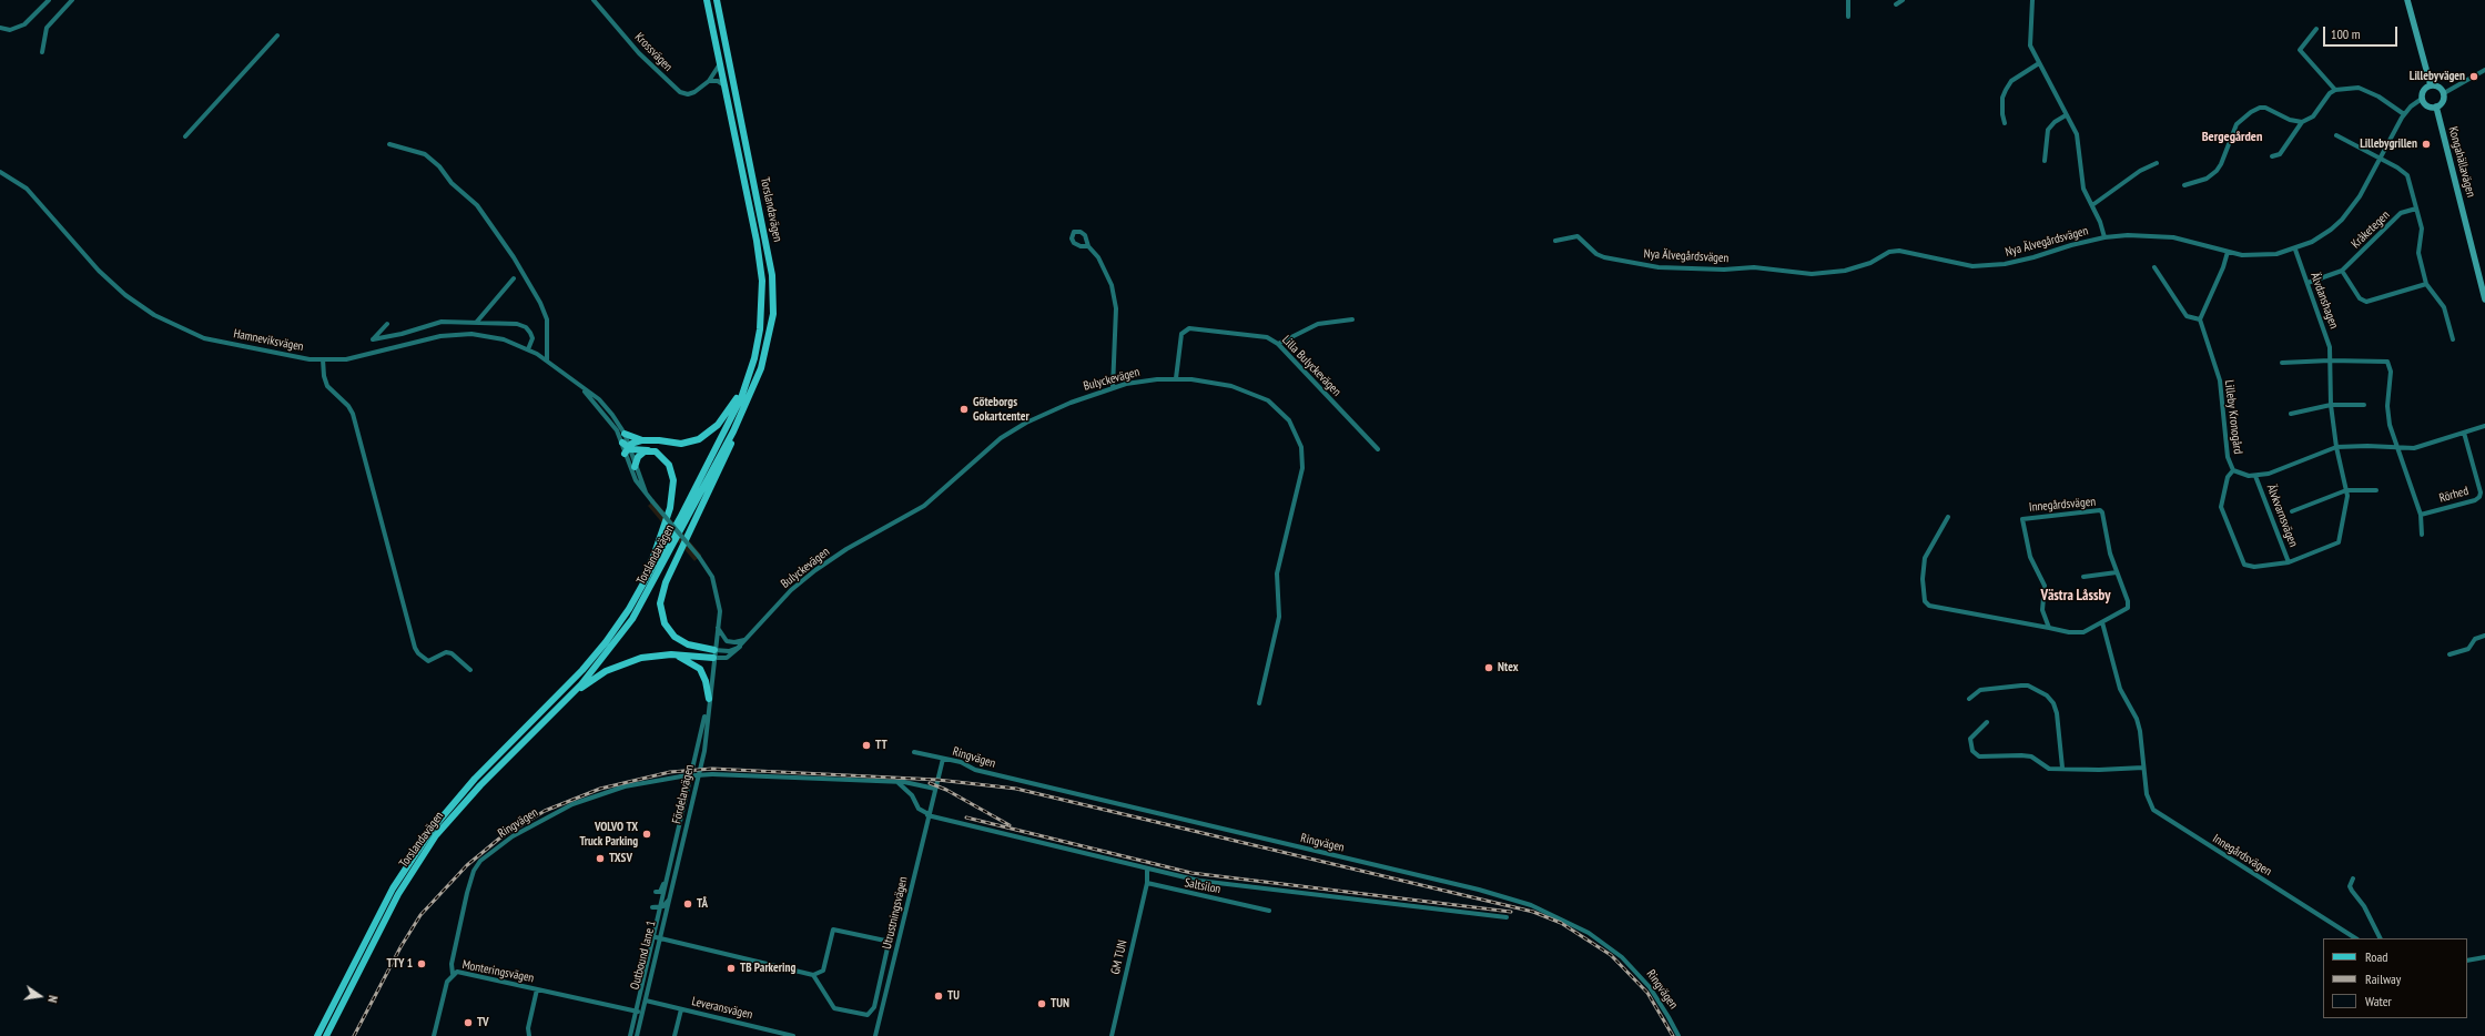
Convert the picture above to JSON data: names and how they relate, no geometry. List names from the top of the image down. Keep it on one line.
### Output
{"streets":{"main road":["Torslandavägen"],"street":["Krossvägen","Kongahällavägen","Kråketegen","Nya Älvegårdsvägen","Älvdanshagen","Hamneviksvägen","Lilla Bulyckevägen","Bulyckevägen","Lilleby Kronogård","Rörhed","Innegårdsvägen","Älvkvarnsvägen","Ringvägen","Fördelarvägen","Saltsilon","Utrustningsvägen","Outbound lane 1","GM TUN","Monteringsvägen","Leveransvägen"]},"crossings":[["Krossvägen","Torslandavägen"],["Kongahällavägen","Nya Älvegårdsvägen"],["Kråketegen","Älvdanshagen"],["Nya Älvegårdsvägen","Älvdanshagen"],["Älvdanshagen","Lilleby Kronogård"],["Älvdanshagen","Älvkvarnsvägen"],["Hamneviksvägen","Bulyckevägen"],["Hamneviksvägen","Fördelarvägen"],["Lilla Bulyckevägen","Bulyckevägen"],["Bulyckevägen","Fördelarvägen"],["Lilleby Kronogård","Rörhed"],["Lilleby Kronogård","Älvkvarnsvägen"],["Ringvägen","Utrustningsvägen"],["Ringvägen","Monteringsvägen"],["Fördelarvägen","Outbound lane 1"],["Saltsilon","GM TUN"]],"districts":["Bergegården","Västra Låssby"],"places":["Lillebyvägen","Lillebygrillen","Göteborgs Gokartcenter","Ntex","TT","VOLVO TX Truck Parking","TXSV","TÅ","TTY 1","TB Parkering","TU","TUN","TV"],"legend":["Road","Railway","Water"],"scale_bar":"100 m","north":"right"}
